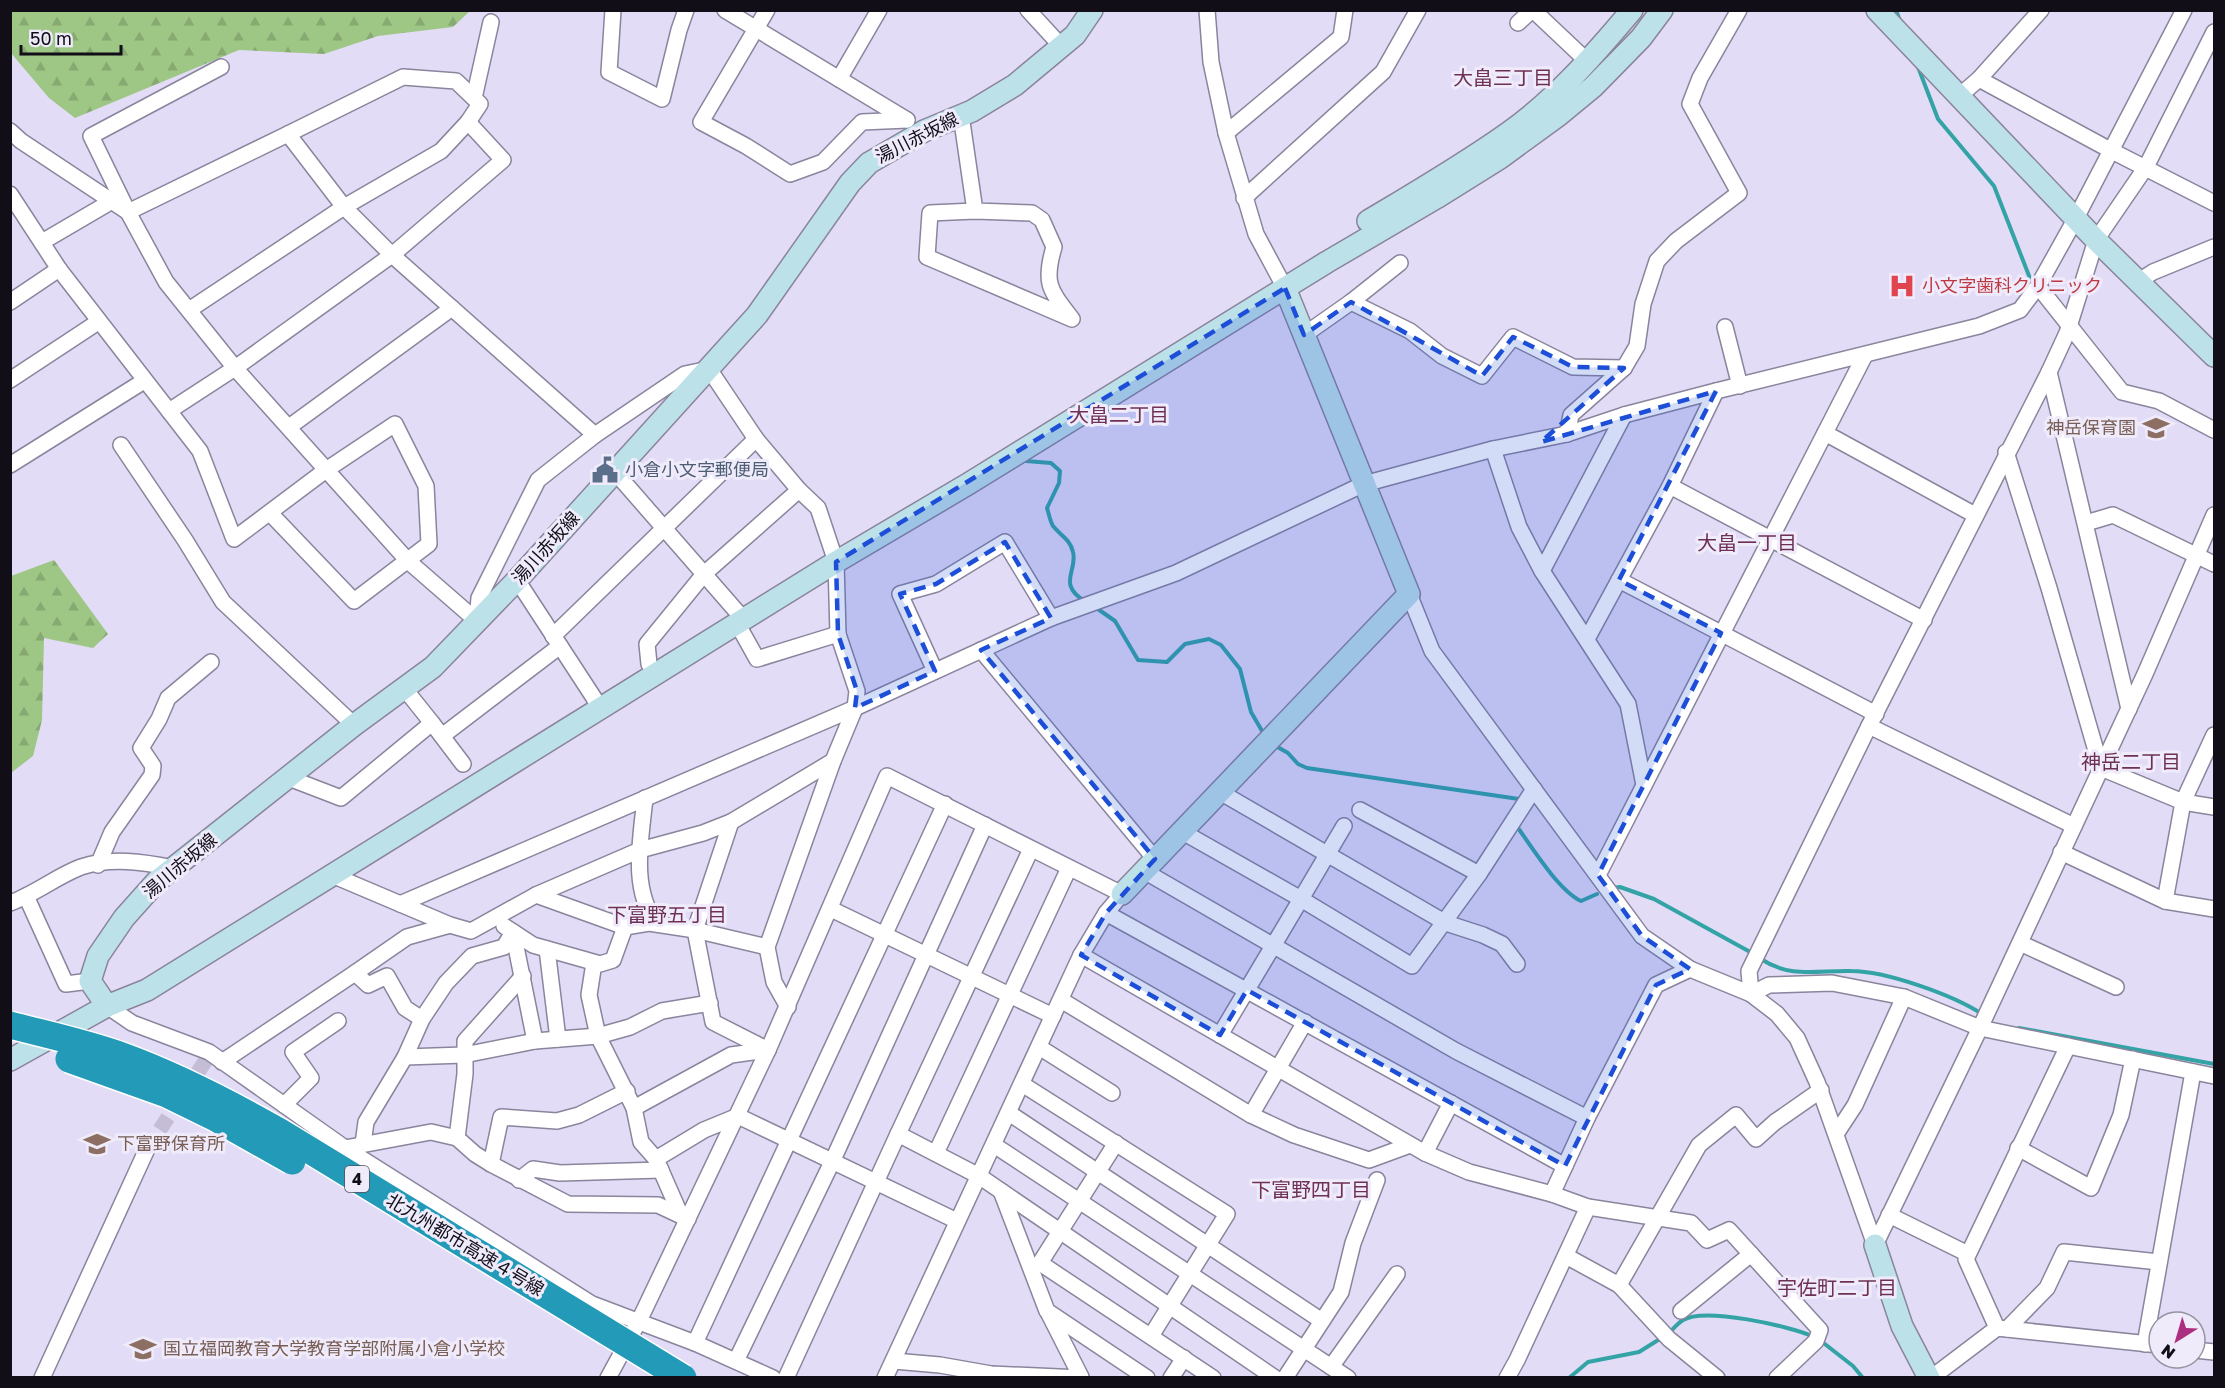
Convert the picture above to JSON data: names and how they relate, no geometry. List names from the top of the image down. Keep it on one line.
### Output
{"streets":{"highway":["4","北九州都市高速４号線"],"street":["湯川赤坂線"]},"districts":["大畠三丁目","大畠二丁目","大畠一丁目","神岳二丁目","下富野五丁目","下富野四丁目","宇佐町二丁目"],"places":{"hospital":["小文字歯科クリニック"],"school or university":["神岳保育園","下富野保育所","国立福岡教育大学教育学部附属小倉小学校"],"public building":["小倉小文字郵便局"]},"scale_bar":"50 m","north":"bottom left"}
